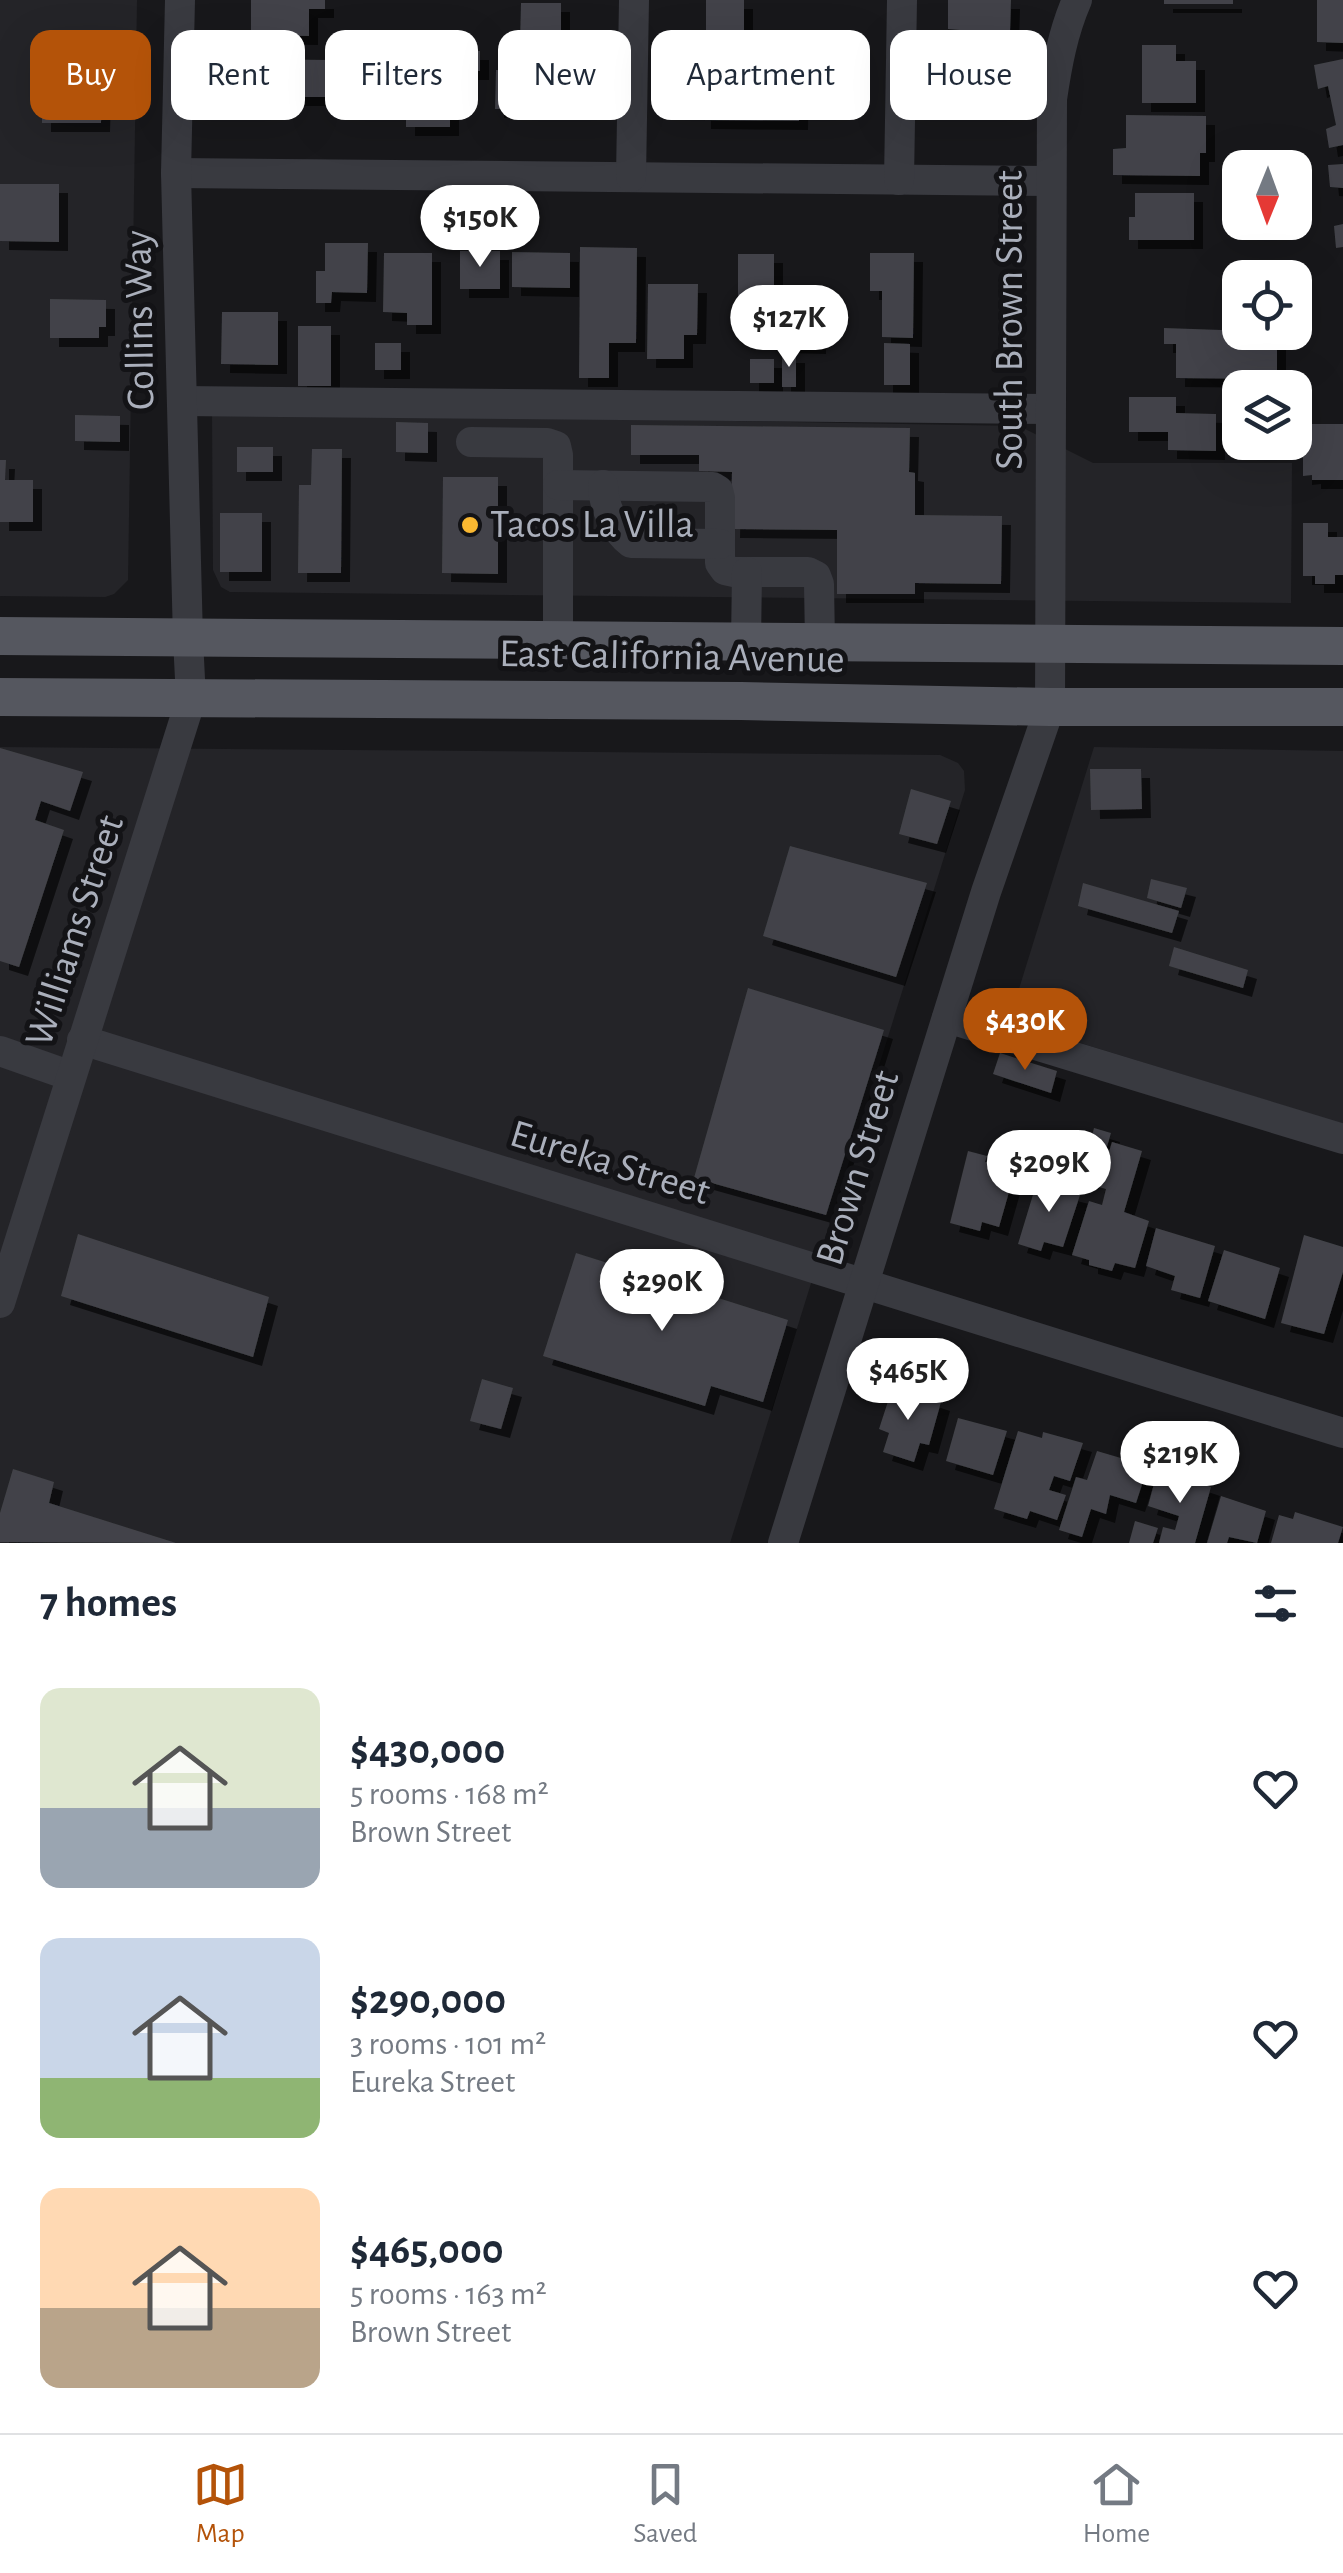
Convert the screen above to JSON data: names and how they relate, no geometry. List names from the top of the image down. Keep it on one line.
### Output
{"streets":{"main road":["East California Avenue"],"street":["Collins Way","South Brown Street","Williams Street","Eureka Street","Brown Street"]},"crossings":[["Collins Way","East California Avenue"],["Collins Way","Williams Street"],["South Brown Street","East California Avenue"],["South Brown Street","Brown Street"],["East California Avenue","Williams Street"],["East California Avenue","Brown Street"],["Williams Street","Eureka Street"],["Eureka Street","Brown Street"]],"places":["Tacos La Villa"],"north":"bottom","page":{"chip":["Buy","Rent","Filters","New","Apartment","House"],"price":["$150K","$127K","$430K","$209K","$290K","$465K","$219K"],"heading":"7 homes","list":[{"name":"$430,000","note":"5 rooms · 168 m² · Brown Street"},{"name":"$290,000","note":"3 rooms · 101 m² · Eureka Street"},{"name":"$465,000","note":"5 rooms · 163 m² · Brown Street"}],"tabs":["Map","Saved","Home"]}}
